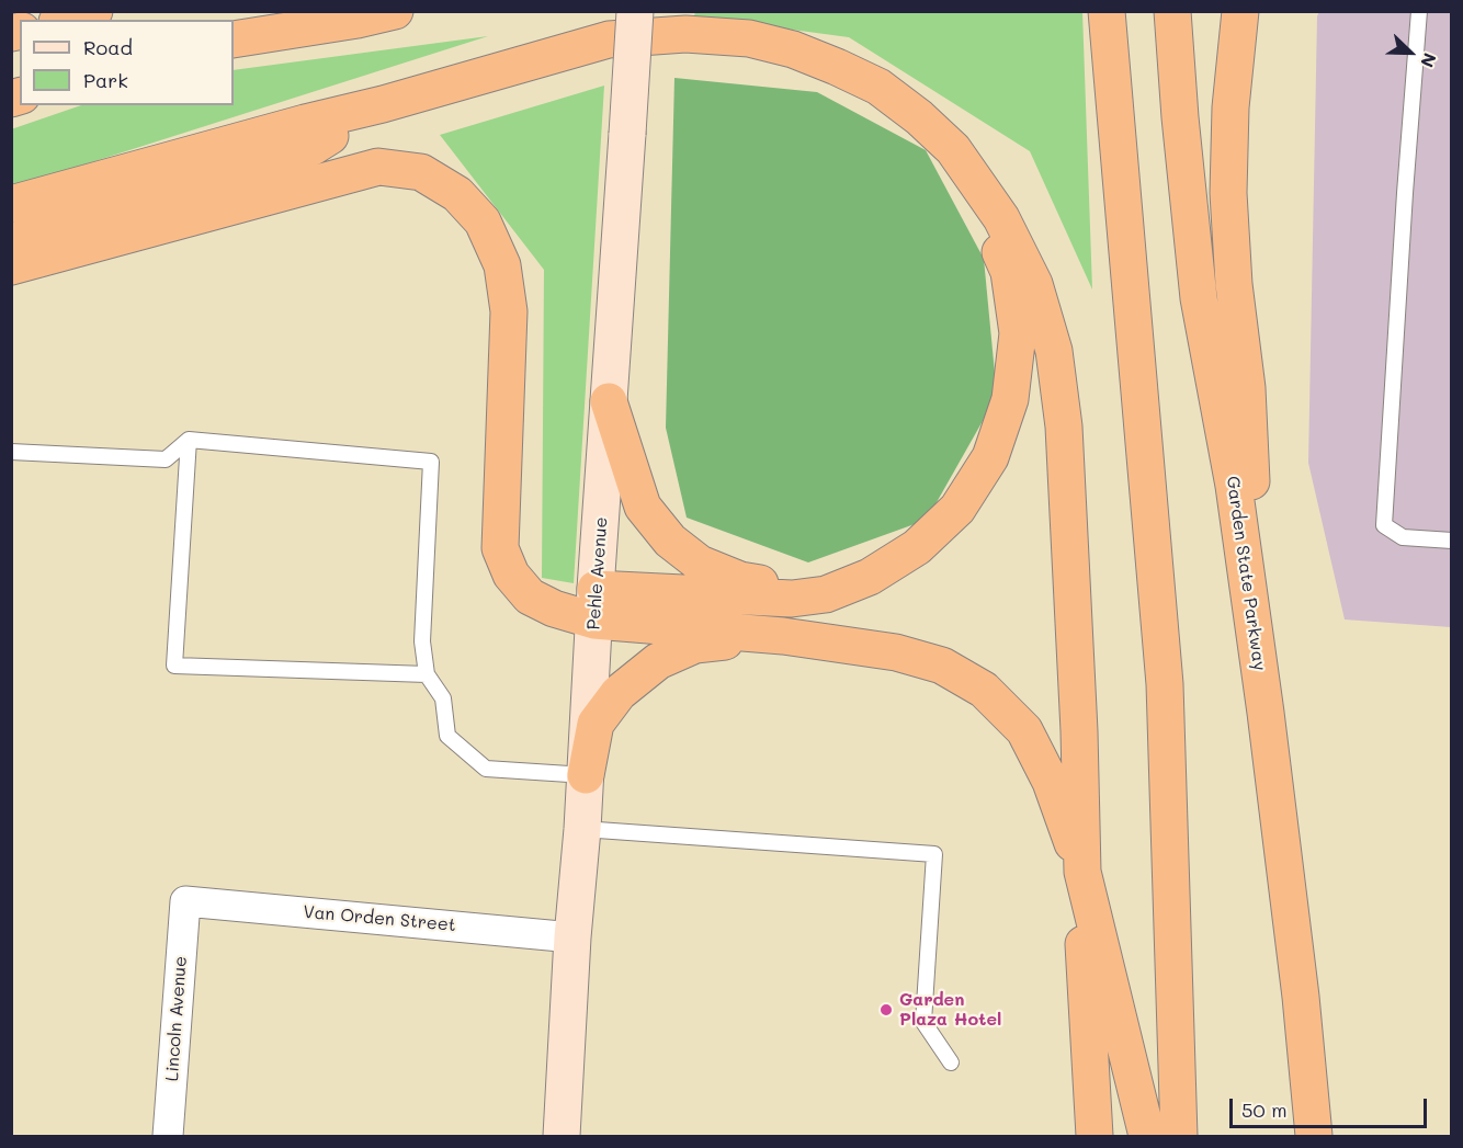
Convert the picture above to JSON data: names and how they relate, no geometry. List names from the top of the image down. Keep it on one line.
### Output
{"streets":{"highway":["Garden State Parkway"],"street":["Pehle Avenue","Van Orden Street","Lincoln Avenue"]},"crossings":[["Pehle Avenue","Van Orden Street"],["Van Orden Street","Lincoln Avenue"]],"places":["Garden Plaza Hotel"],"legend":["Road","Park"],"scale_bar":"50 m","north":"bottom right"}
